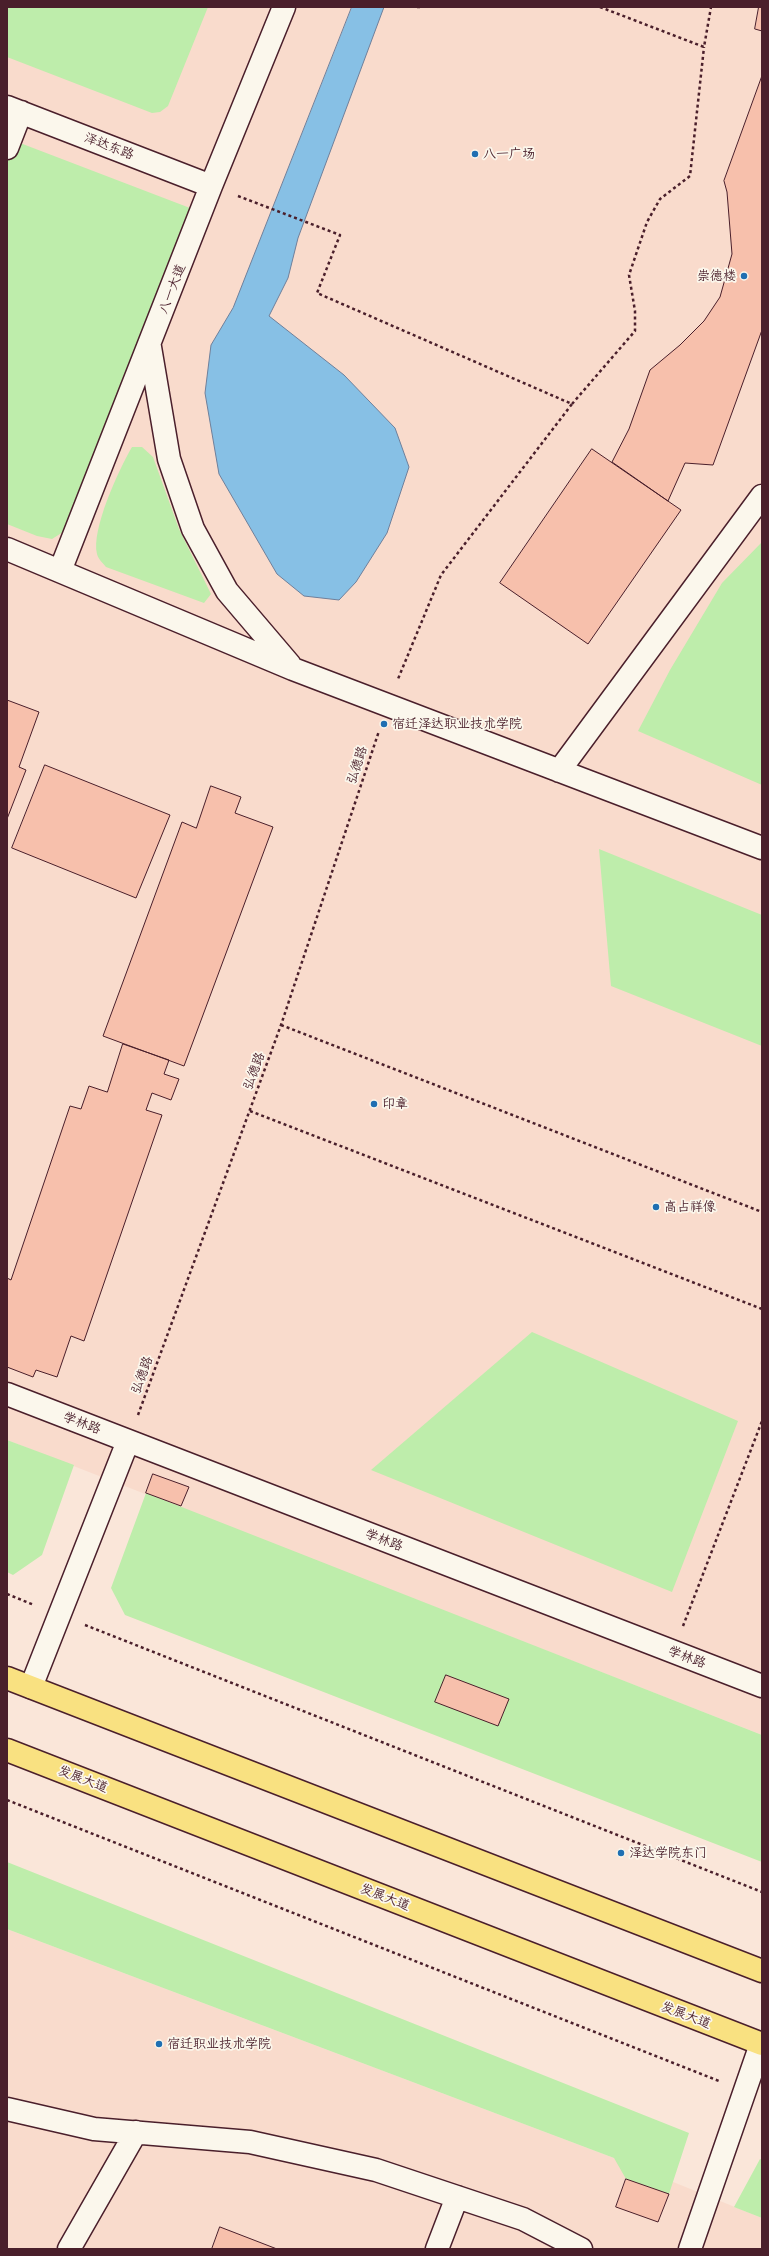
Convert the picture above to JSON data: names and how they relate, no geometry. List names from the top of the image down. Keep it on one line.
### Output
{"streets":{"main road":["发展大道"],"lane":["泽达东路","八一大道","学林路"],"path":["弘德路"]},"crossings":[["泽达东路","八一大道"],["弘德路","学林路"]],"places":["八一广场","崇德楼","宿迁泽达职业技术学院","印章","高占祥像","泽达学院东门","宿迁职业技术学院"]}
